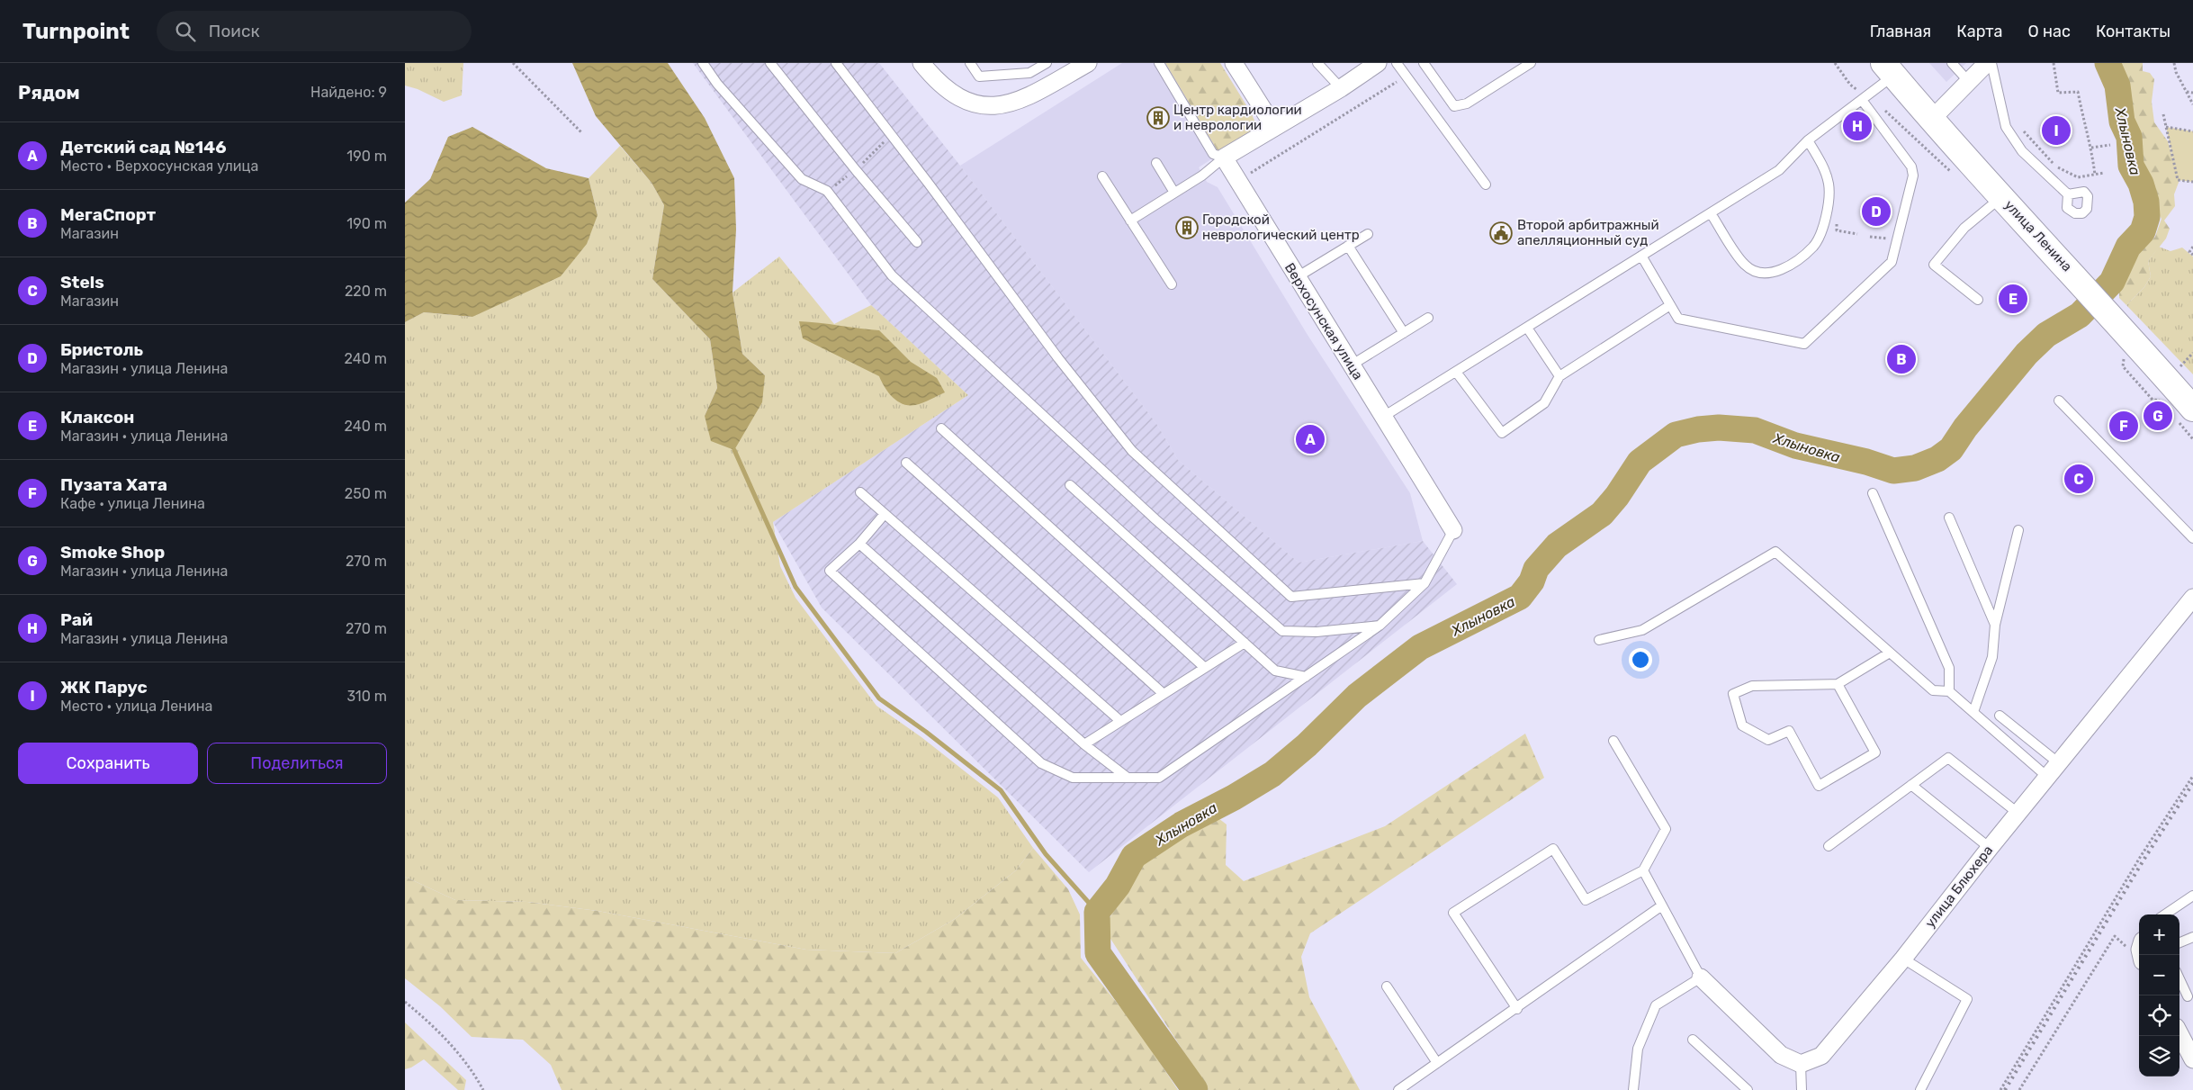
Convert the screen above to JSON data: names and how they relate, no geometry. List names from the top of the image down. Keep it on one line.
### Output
{"streets":{"main road":["улица Ленина"],"street":["Верхосунская улица","улица Блюхера"]},"water":["Хлыновка"],"places":{"building":["Центр кардиологии и неврологии","Городской неврологический центр"],"public building":["Второй арбитражный апелляционный суд"]},"page":{"header":"Turnpoint","search":"Поиск","nav":["Главная","Карта","О нас","Контакты"],"heading":["Рядом","Найдено: 9"],"pins":["H","I","D","E","B","G","F","A","C"],"list":[{"mark":"A","name":"Детский сад №146","note":"Место · Верхосунская улица","value":"190 m"},{"mark":"B","name":"МегаСпорт","note":"Магазин","value":"190 m"},{"mark":"C","name":"Stels","note":"Магазин","value":"220 m"},{"mark":"D","name":"Бристоль","note":"Магазин · улица Ленина","value":"240 m"},{"mark":"E","name":"Клаксон","note":"Магазин · улица Ленина","value":"240 m"},{"mark":"F","name":"Пузата Хата","note":"Кафе · улица Ленина","value":"250 m"},{"mark":"G","name":"Smoke Shop","note":"Магазин · улица Ленина","value":"270 m"},{"mark":"H","name":"Рай","note":"Магазин · улица Ленина","value":"270 m"},{"mark":"I","name":"ЖК Парус","note":"Место · улица Ленина","value":"310 m"}],"buttons":["Сохранить","Поделиться"],"map_buttons":["+","−"]}}
